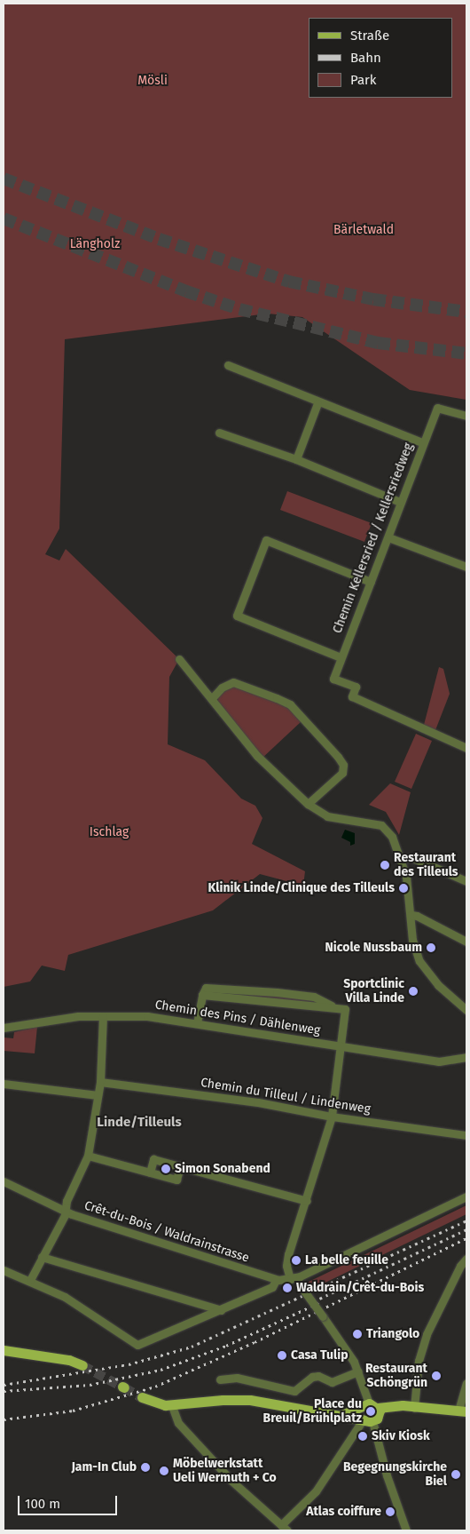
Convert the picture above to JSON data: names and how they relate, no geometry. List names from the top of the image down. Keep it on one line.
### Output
{"streets":{"street":["Chemin Kellersried / Kellersriedweg","Chemin des Pins / Dählenweg","Chemin du Tilleul / Lindenweg","Crêt-du-Bois / Waldrainstrasse"]},"districts":["Linde/Tilleuls"],"parks":["Mösli","Bärletwald","Längholz","Ischlag"],"places":["Restaurant des Tilleuls","Klinik Linde/Clinique des Tilleuls","Nicole Nussbaum","Sportclinic Villa Linde","Simon Sonabend","La belle feuille","Waldrain/Crêt-du-Bois","Triangolo","Casa Tulip","Restaurant Schöngrün","Place du Breuil/Brühlplatz","Skiv Kiosk","Jam-In Club","Möbelwerkstatt Ueli Wermuth + Co","Begegnungskirche Biel","Atlas coiffure"],"legend":["Straße","Bahn","Park"],"scale_bar":"100 m"}
